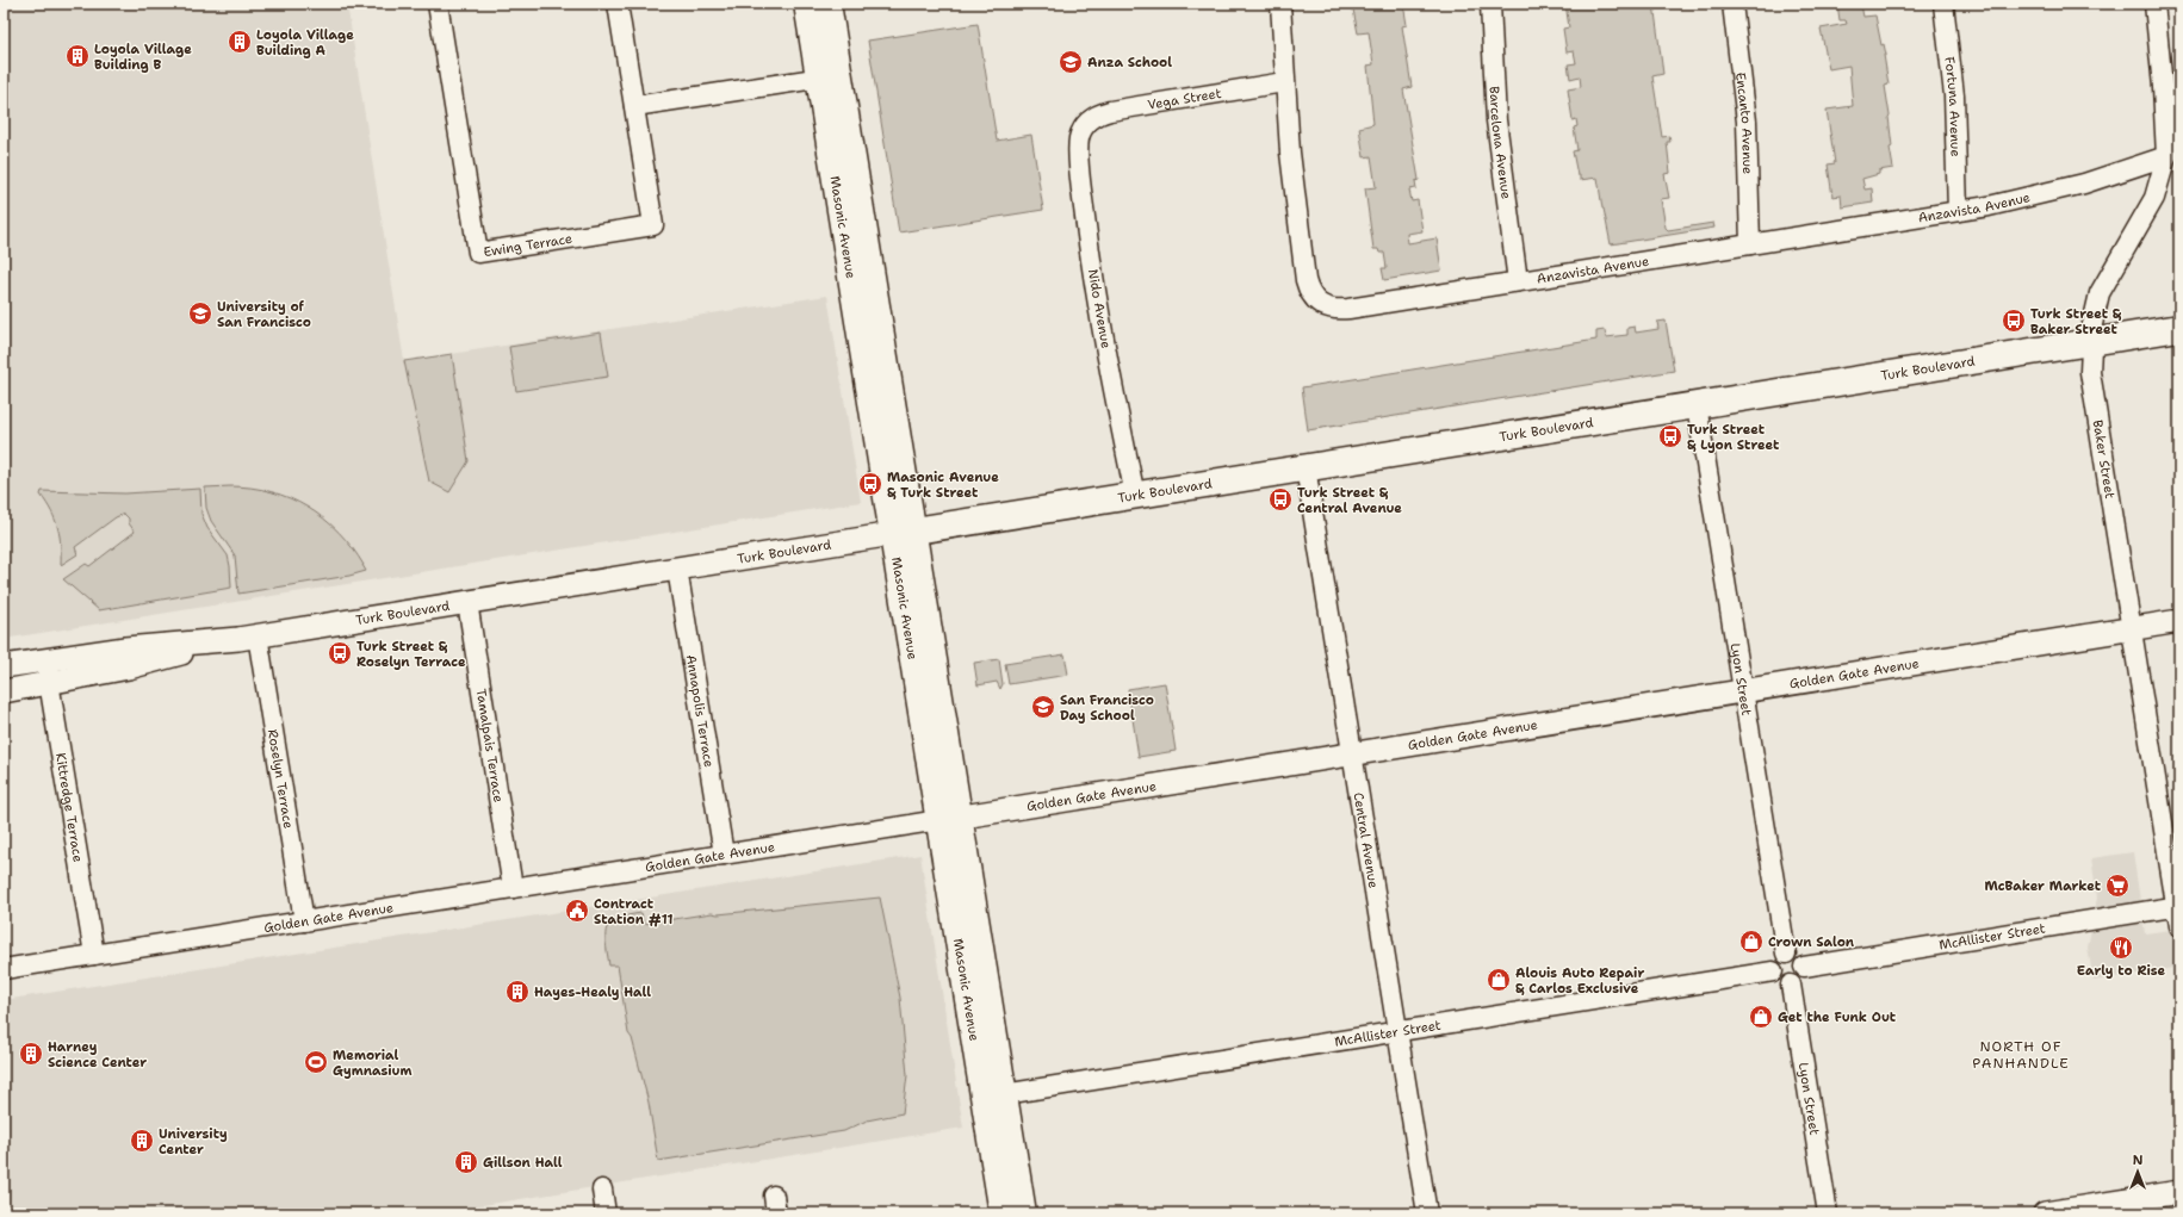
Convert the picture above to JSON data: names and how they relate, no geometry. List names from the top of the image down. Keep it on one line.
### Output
{"streets":{"main road":["Masonic Avenue","Turk Boulevard"],"street":["Vega Street","Fortuna Avenue","Encanto Avenue","Barcelona Avenue","Anzavista Avenue","Ewing Terrace","Nido Avenue","Baker Street","Golden Gate Avenue","Lyon Street","Annapolis Terrace","Tamalpais Terrace","Roselyn Terrace","Kittredge Terrace","Central Avenue","McAllister Street"]},"crossings":[["Vega Street","Anzavista Avenue"],["Vega Street","Nido Avenue"],["Fortuna Avenue","Anzavista Avenue"],["Encanto Avenue","Anzavista Avenue"],["Barcelona Avenue","Anzavista Avenue"],["Anzavista Avenue","Baker Street"],["Masonic Avenue","Turk Boulevard"],["Masonic Avenue","Golden Gate Avenue"],["Masonic Avenue","McAllister Street"],["Nido Avenue","Turk Boulevard"],["Turk Boulevard","Baker Street"],["Turk Boulevard","Lyon Street"],["Turk Boulevard","Annapolis Terrace"],["Turk Boulevard","Tamalpais Terrace"],["Turk Boulevard","Roselyn Terrace"],["Turk Boulevard","Kittredge Terrace"],["Turk Boulevard","Central Avenue"],["Baker Street","Golden Gate Avenue"],["Baker Street","McAllister Street"],["Golden Gate Avenue","Lyon Street"],["Golden Gate Avenue","Annapolis Terrace"],["Golden Gate Avenue","Tamalpais Terrace"],["Golden Gate Avenue","Roselyn Terrace"],["Golden Gate Avenue","Kittredge Terrace"],["Golden Gate Avenue","Central Avenue"],["Lyon Street","McAllister Street"],["Central Avenue","McAllister Street"]],"districts":["NORTH OF PANHANDLE"],"places":{"building":["Loyola Village Building A","Loyola Village Building B","Hayes-Healy Hall","Harney Science Center","University Center","Gillson Hall"],"school or university":["Anza School","University of San Francisco","San Francisco Day School"],"bus stop":["Turk Street & Baker Street","Turk Street & Lyon Street","Masonic Avenue & Turk Street","Turk Street & Central Avenue","Turk Street & Roselyn Terrace"],"supermarket":["McBaker Market"],"public building":["Contract Station #11"],"shop":["Crown Salon","Alouis Auto Repair & Carlos Exclusive","Get the Funk Out"],"restaurant":["Early to Rise"],"sports":["Memorial Gymnasium"]},"north":"top"}
